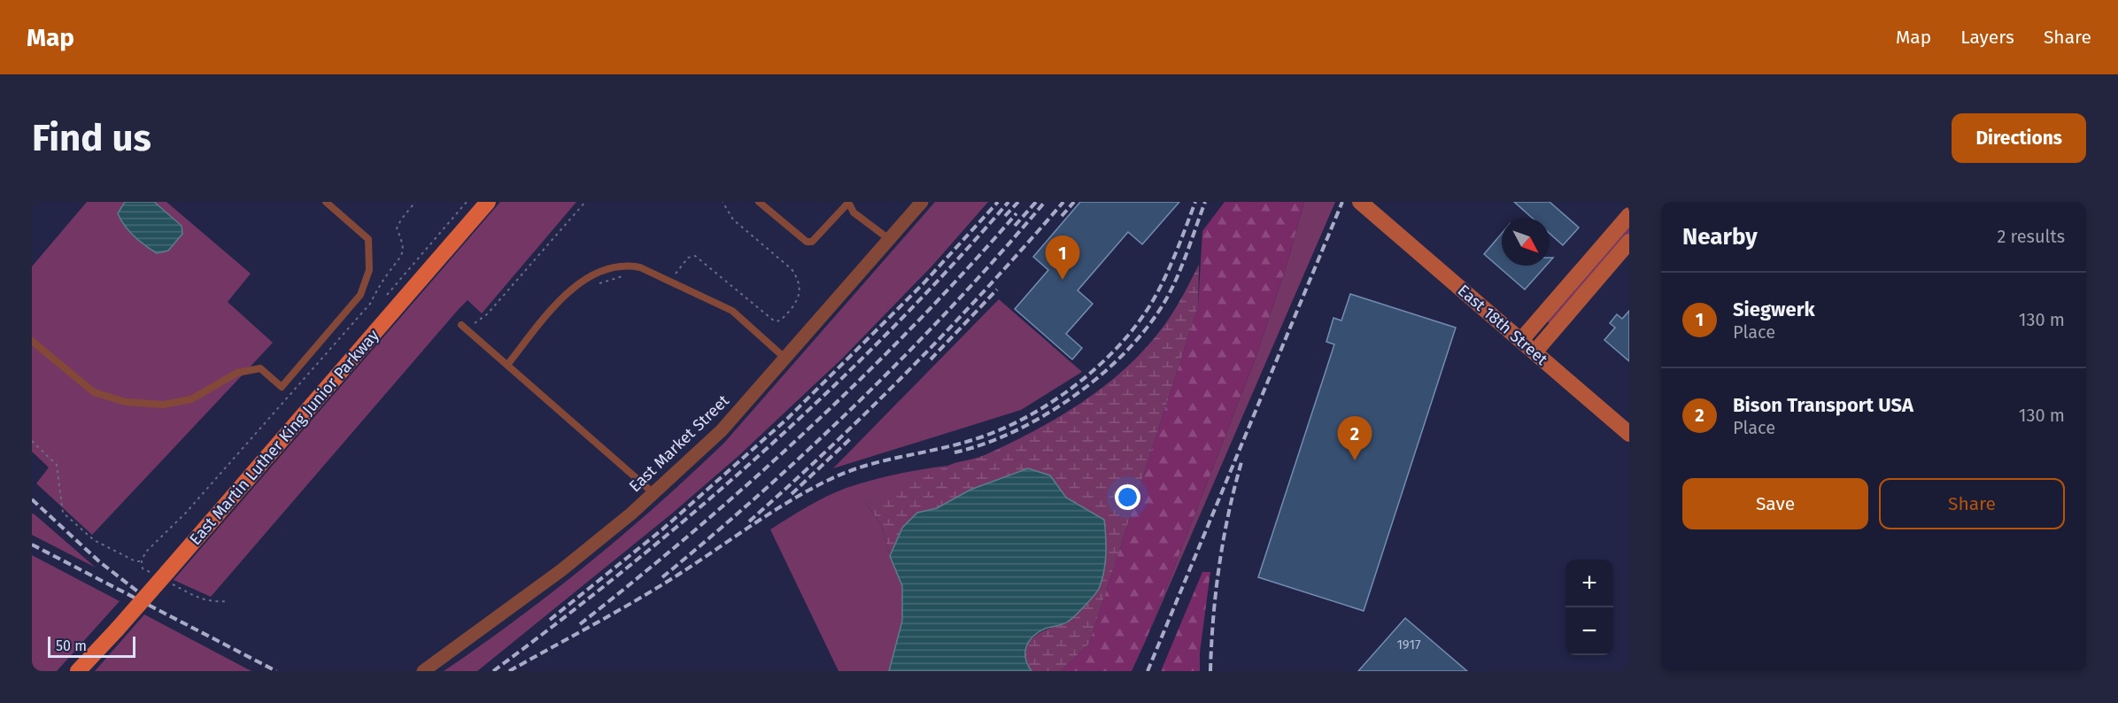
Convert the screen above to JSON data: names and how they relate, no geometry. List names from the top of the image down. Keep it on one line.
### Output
{"streets":{"main road":["East Martin Luther King Junior Parkway"],"street":["East 18th Street","East Market Street"]},"house_numbers":["1917"],"scale_bar":"50 m","north":"bottom right","page":{"header":"Map","nav":["Map","Layers","Share"],"buttons":["Directions",["Save","Share"]],"title":"Find us","heading":["Nearby","2 results"],"pins":["1","2"],"list":[{"mark":"1","name":"Siegwerk","note":"Place","value":"130 m"},{"mark":"2","name":"Bison Transport USA","note":"Place","value":"130 m"}],"map_buttons":["+","−"],"scale":"50 m"}}
